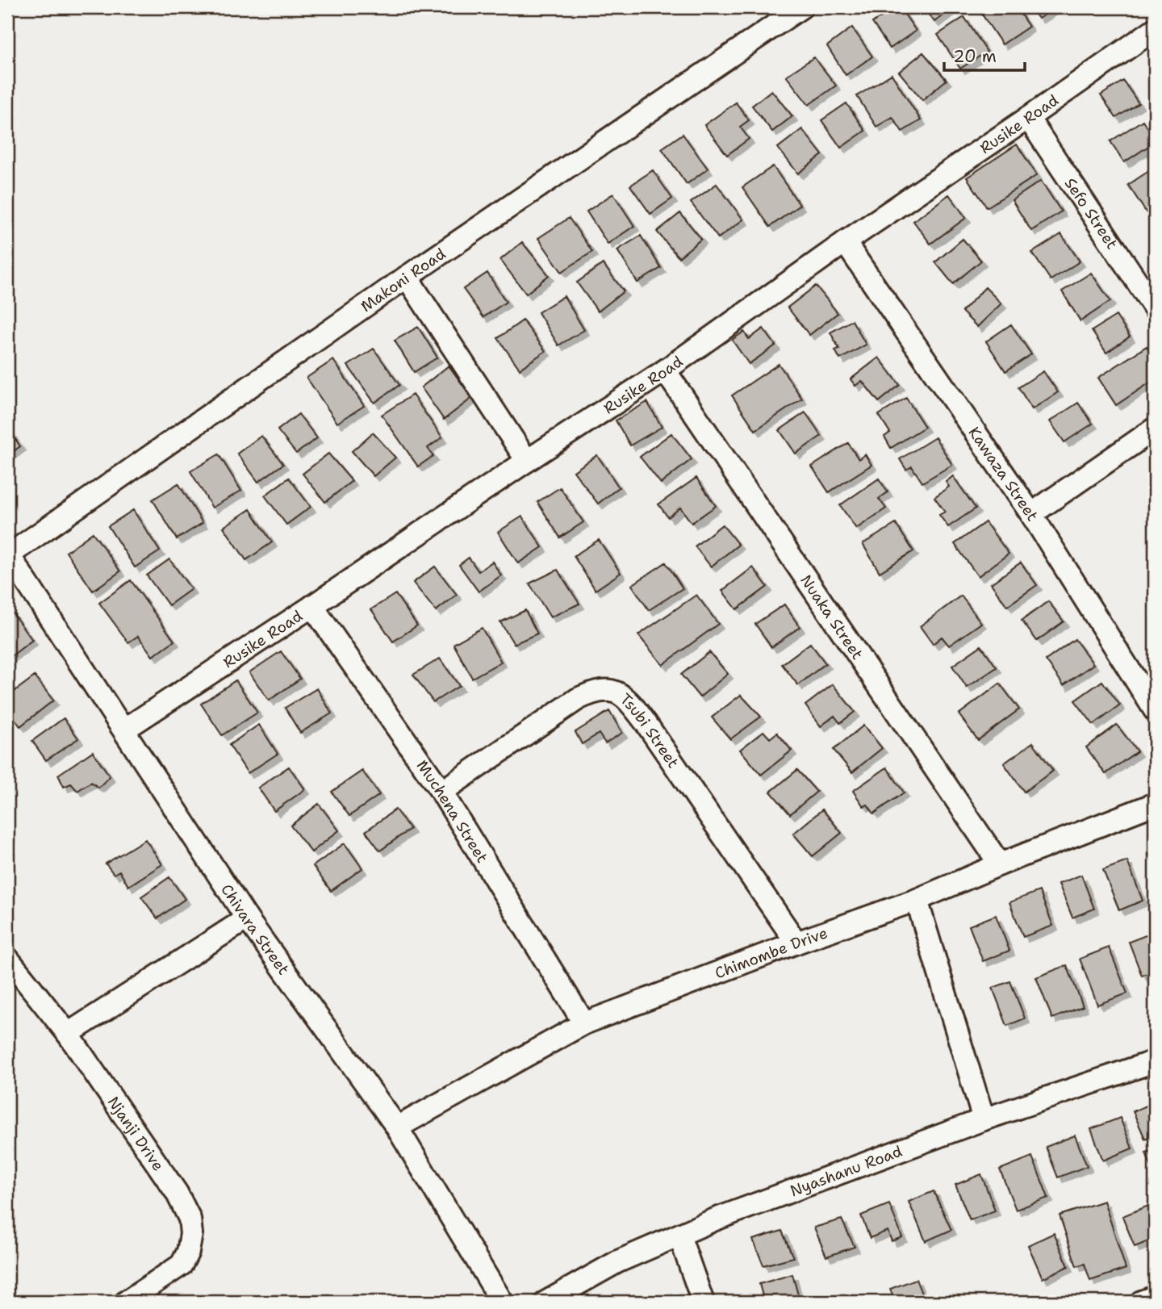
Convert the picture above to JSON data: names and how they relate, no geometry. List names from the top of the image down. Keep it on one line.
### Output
{"streets":{"street":["Rusike Road","Sefo Street","Makoni Road","Kawaza Street","Nuaka Street","Tsubi Street","Muchena Street","Chivara Street","Chimombe Drive","Njanji Drive","Nyashanu Road"]},"crossings":[["Rusike Road","Sefo Street"],["Rusike Road","Kawaza Street"],["Rusike Road","Nuaka Street"],["Rusike Road","Muchena Street"],["Rusike Road","Chivara Street"],["Makoni Road","Chivara Street"],["Nuaka Street","Chimombe Drive"],["Tsubi Street","Muchena Street"],["Tsubi Street","Chimombe Drive"],["Muchena Street","Chimombe Drive"],["Chivara Street","Chimombe Drive"]],"scale_bar":"20 m"}
